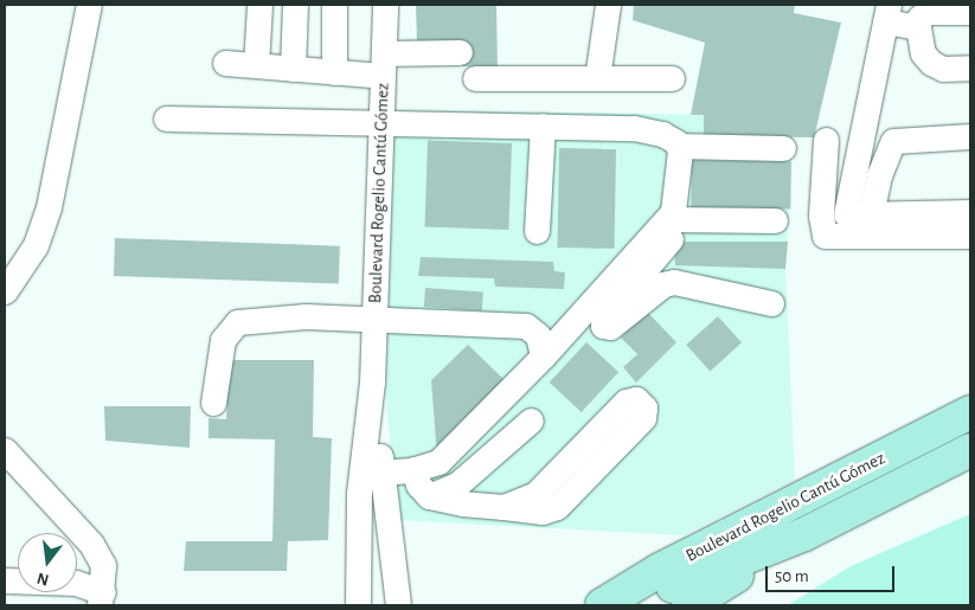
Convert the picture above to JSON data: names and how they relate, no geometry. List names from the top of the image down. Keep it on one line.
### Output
{"streets":{"main road":["Boulevard Rogelio Cantú Gómez"]},"scale_bar":"50 m","north":"bottom"}
